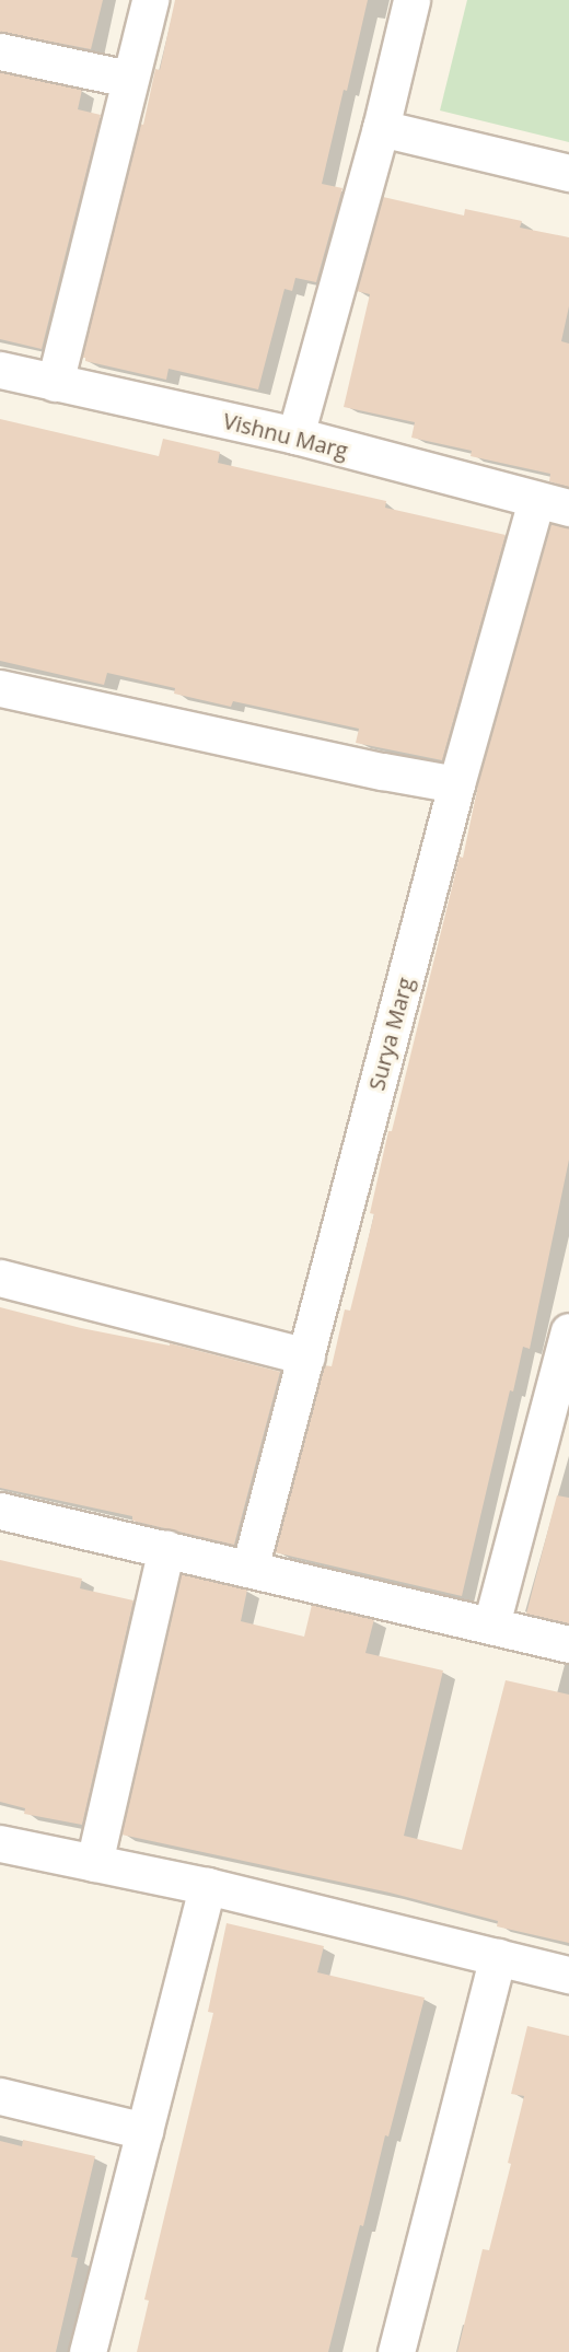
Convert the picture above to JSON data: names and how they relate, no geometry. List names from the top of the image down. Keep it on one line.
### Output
{"streets":{"street":["Vishnu Marg","Surya Marg"]},"crossings":[["Vishnu Marg","Surya Marg"]]}
